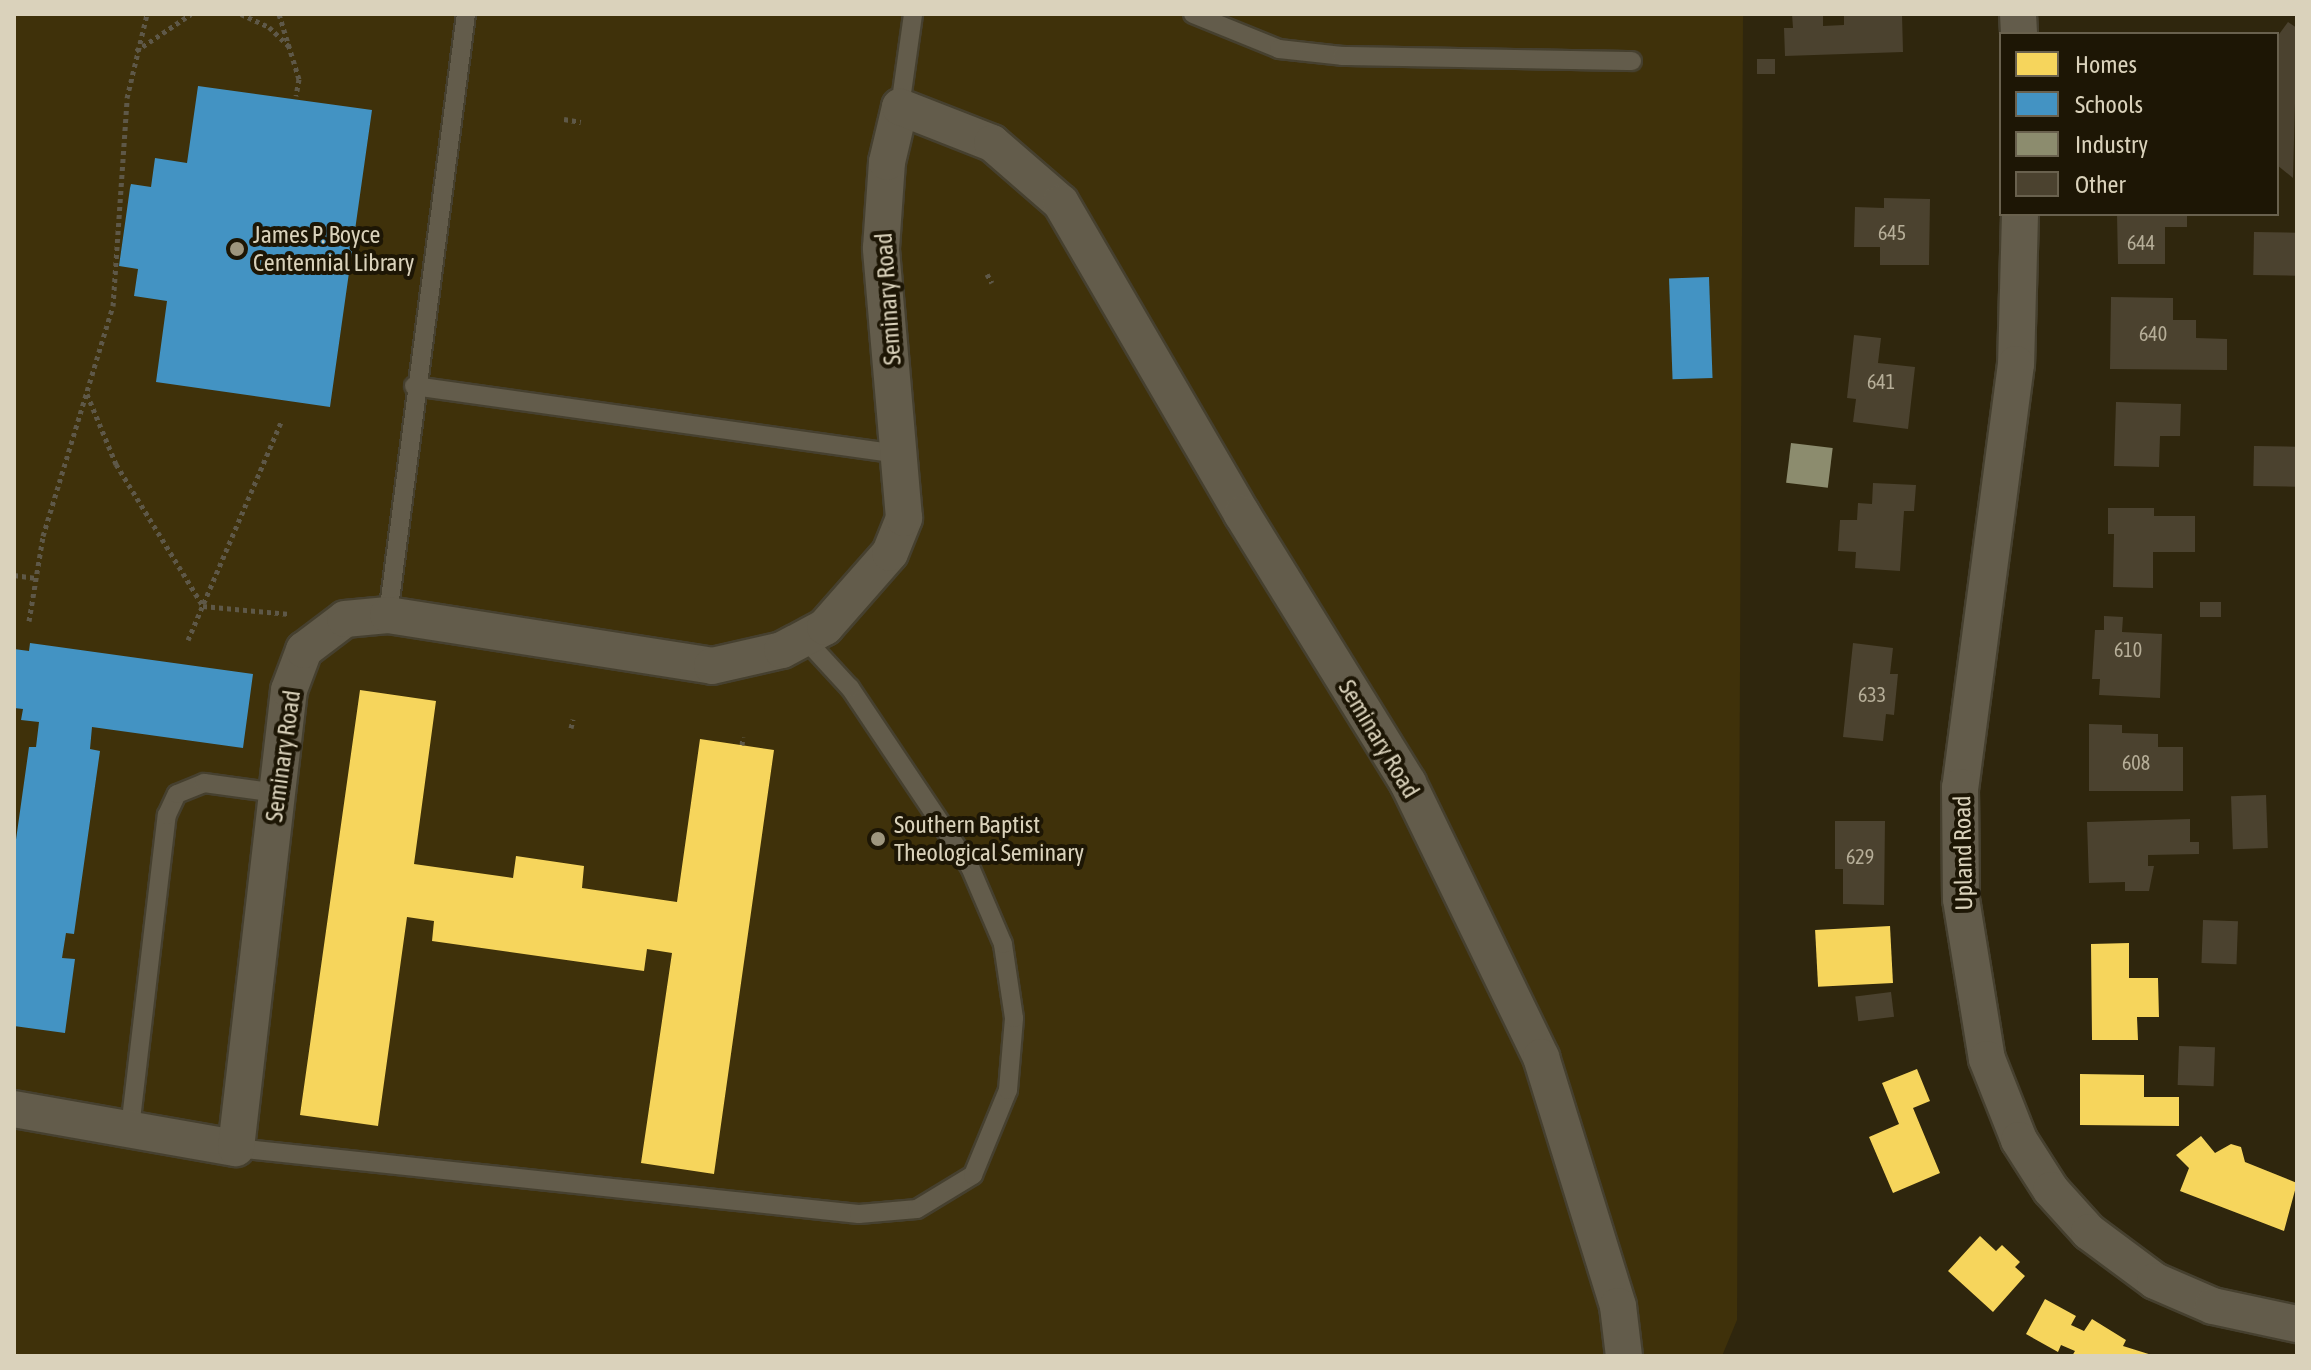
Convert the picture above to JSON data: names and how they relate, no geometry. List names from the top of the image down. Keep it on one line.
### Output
{"streets":{"street":["Seminary Road","Upland Road"]},"places":["James P. Boyce Centennial Library","Southern Baptist Theological Seminary"],"house_numbers":["645","644","640","641","610","633","608","629"],"legend":["Homes","Schools","Industry","Other"]}
